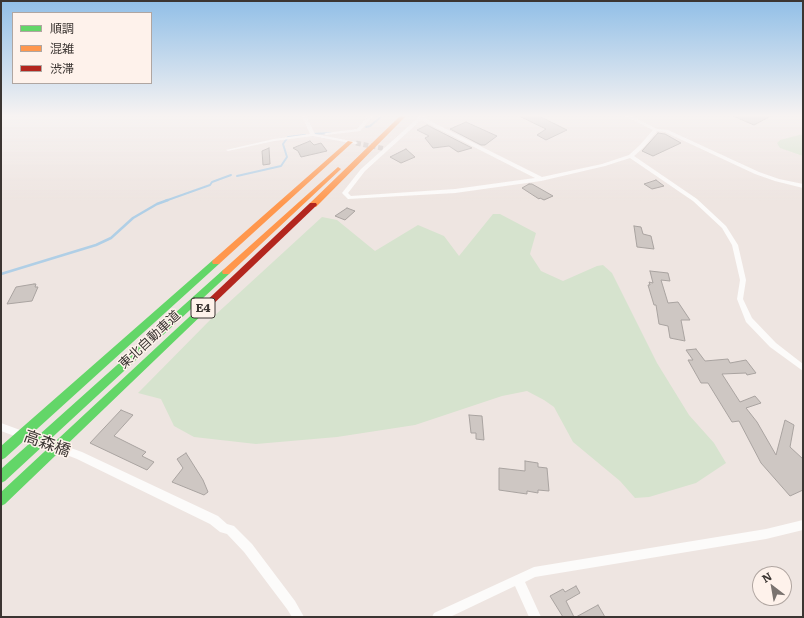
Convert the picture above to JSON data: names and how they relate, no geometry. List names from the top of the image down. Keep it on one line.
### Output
{"streets":{"main road":["E4","東北自動車道"],"street":["高森橋"]},"legend":["順調","混雑","渋滞"],"north":"top left"}
